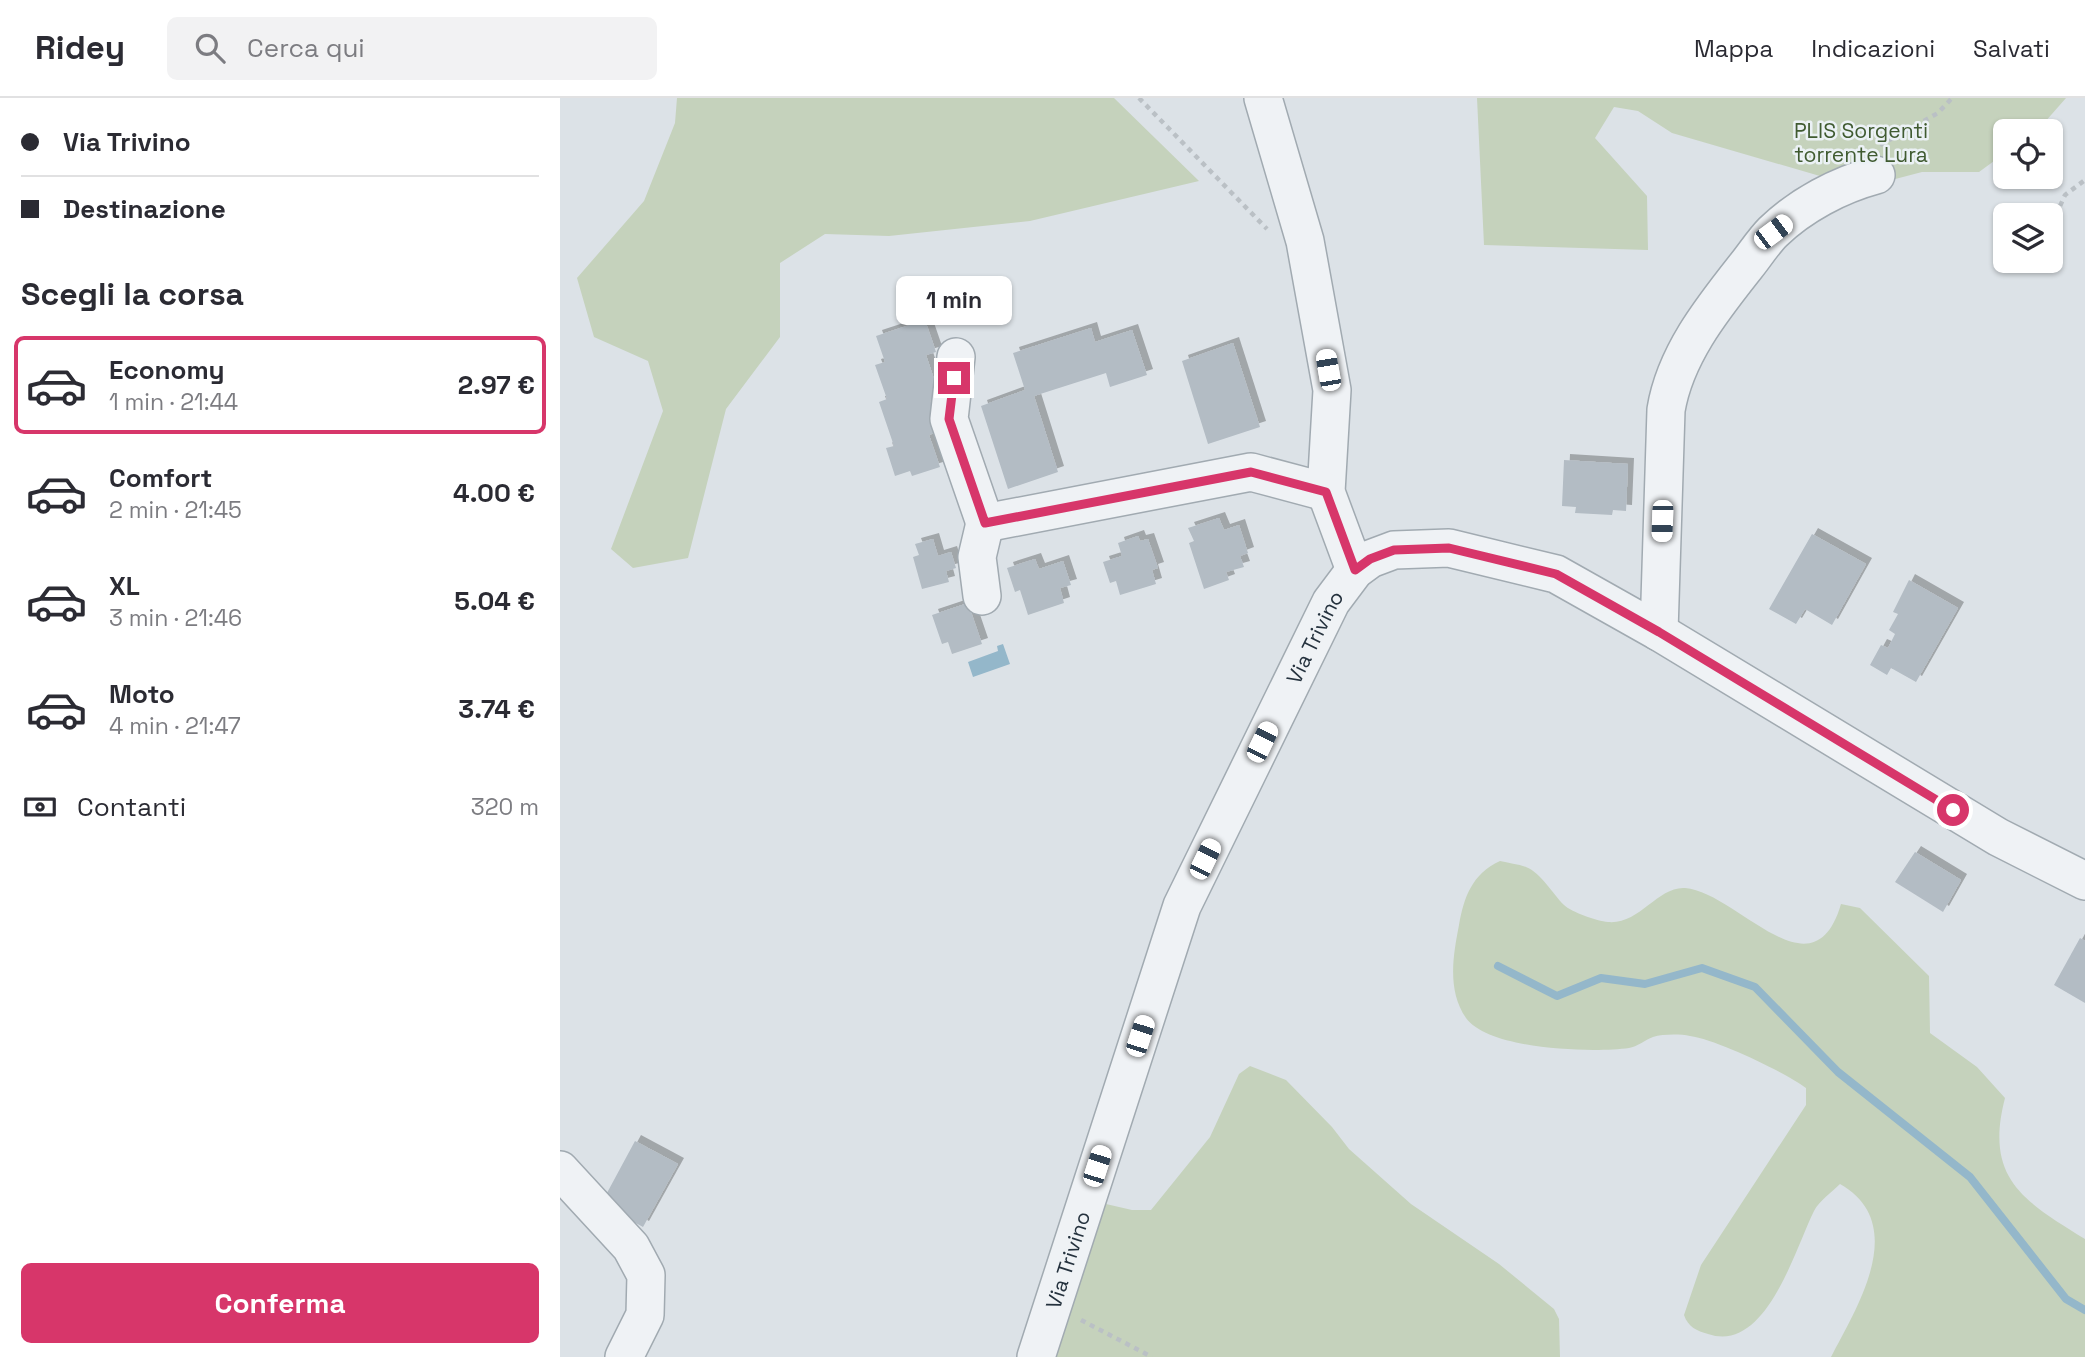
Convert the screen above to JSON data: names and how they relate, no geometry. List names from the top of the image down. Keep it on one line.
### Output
{"streets":{"street":["Via Trivino"]},"parks":["PLIS Sorgenti torrente Lura"],"page":{"header":"Ridey","search":"Cerca qui","nav":["Mappa","Indicazioni","Salvati"],"banner":["Via Trivino","Destinazione"],"heading":"Scegli la corsa","bubble":"1 min","list":[{"name":"Economy","note":"1 min · 21:44","value":"2.97 €"},{"name":"Comfort","note":"2 min · 21:45","value":"4.00 €"},{"name":"XL","note":"3 min · 21:46","value":"5.04 €"},{"name":"Moto","note":"4 min · 21:47","value":"3.74 €"}],"pay":["Contanti","320 m"],"buttons":"Conferma"}}
